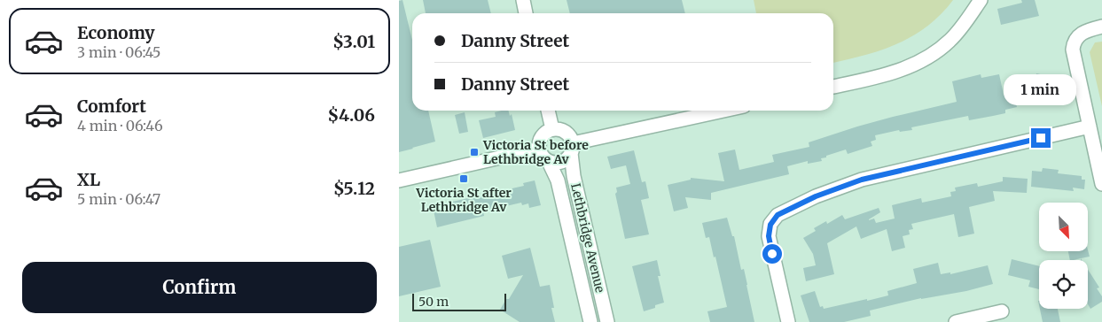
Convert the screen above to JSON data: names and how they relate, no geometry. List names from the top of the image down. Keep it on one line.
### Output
{"streets":{"street":["Lethbridge Avenue"]},"places":{"transit":["Victoria St before Lethbridge Av","Victoria St after Lethbridge Av"]},"scale_bar":"50 m","north":"bottom right","page":{"list":[{"name":"Economy","note":"3 min · 06:45","value":"$3.01"},{"name":"Comfort","note":"4 min · 06:46","value":"$4.06"},{"name":"XL","note":"5 min · 06:47","value":"$5.12"}],"banner":["Danny Street","Danny Street"],"bubble":"1 min","buttons":"Confirm","scale":"50 m"}}
